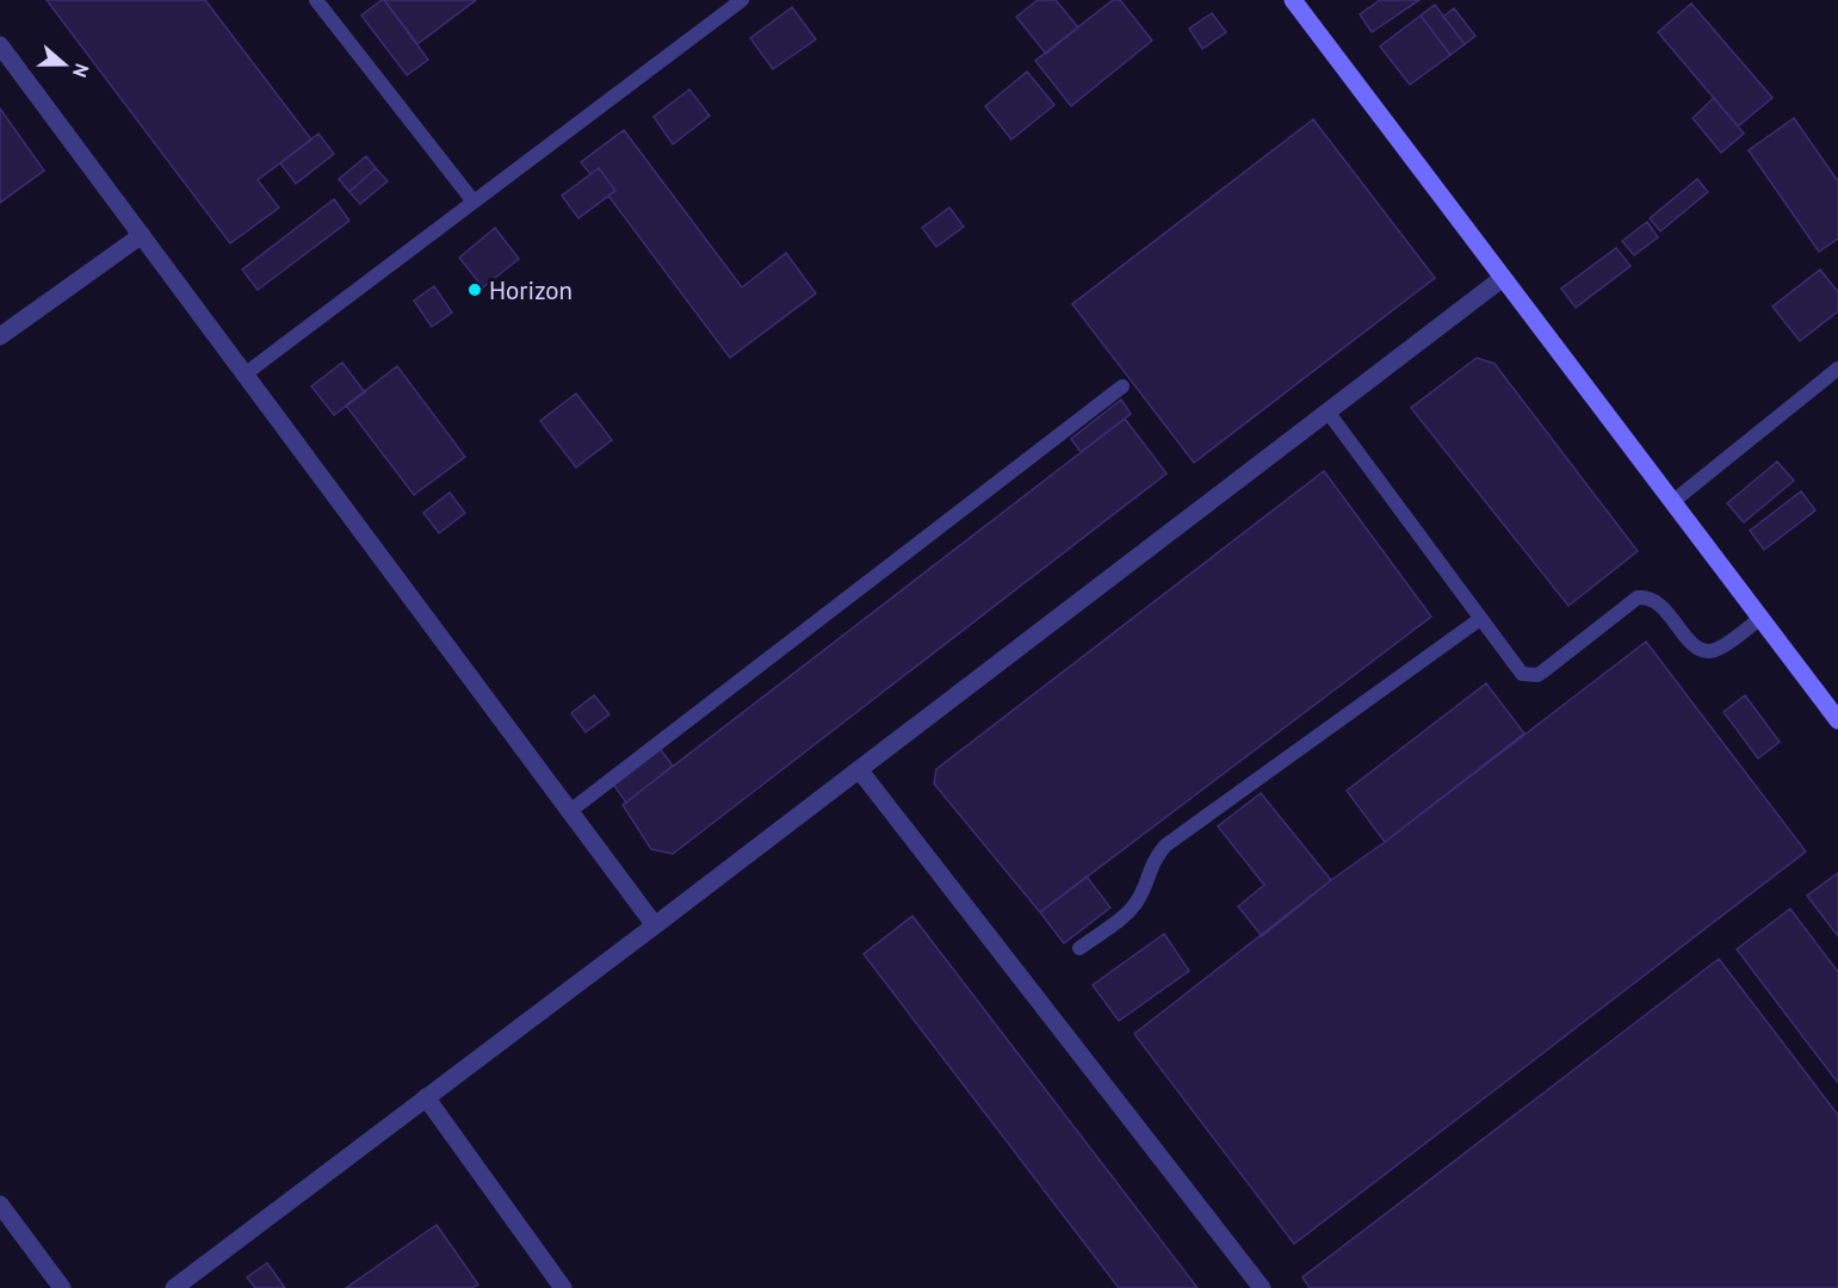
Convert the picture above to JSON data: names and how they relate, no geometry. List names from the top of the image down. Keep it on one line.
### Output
{"places":["Horizon"],"north":"right"}
